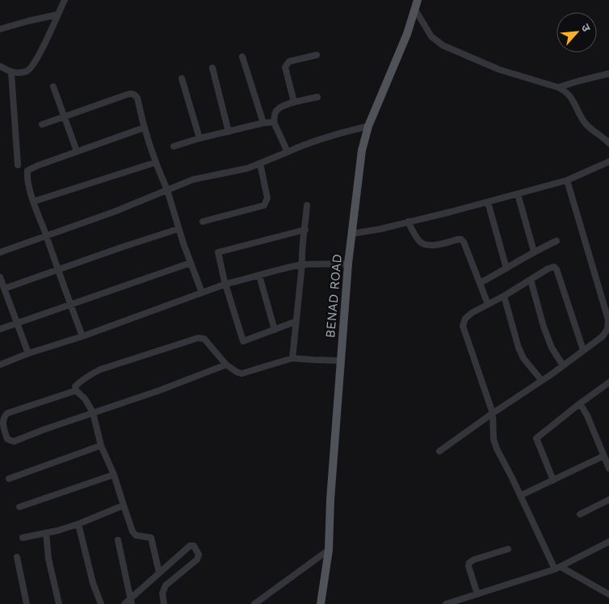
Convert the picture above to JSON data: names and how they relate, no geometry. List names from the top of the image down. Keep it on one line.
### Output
{"streets":{"main road":["BENAD ROAD"]},"north":"top right"}
